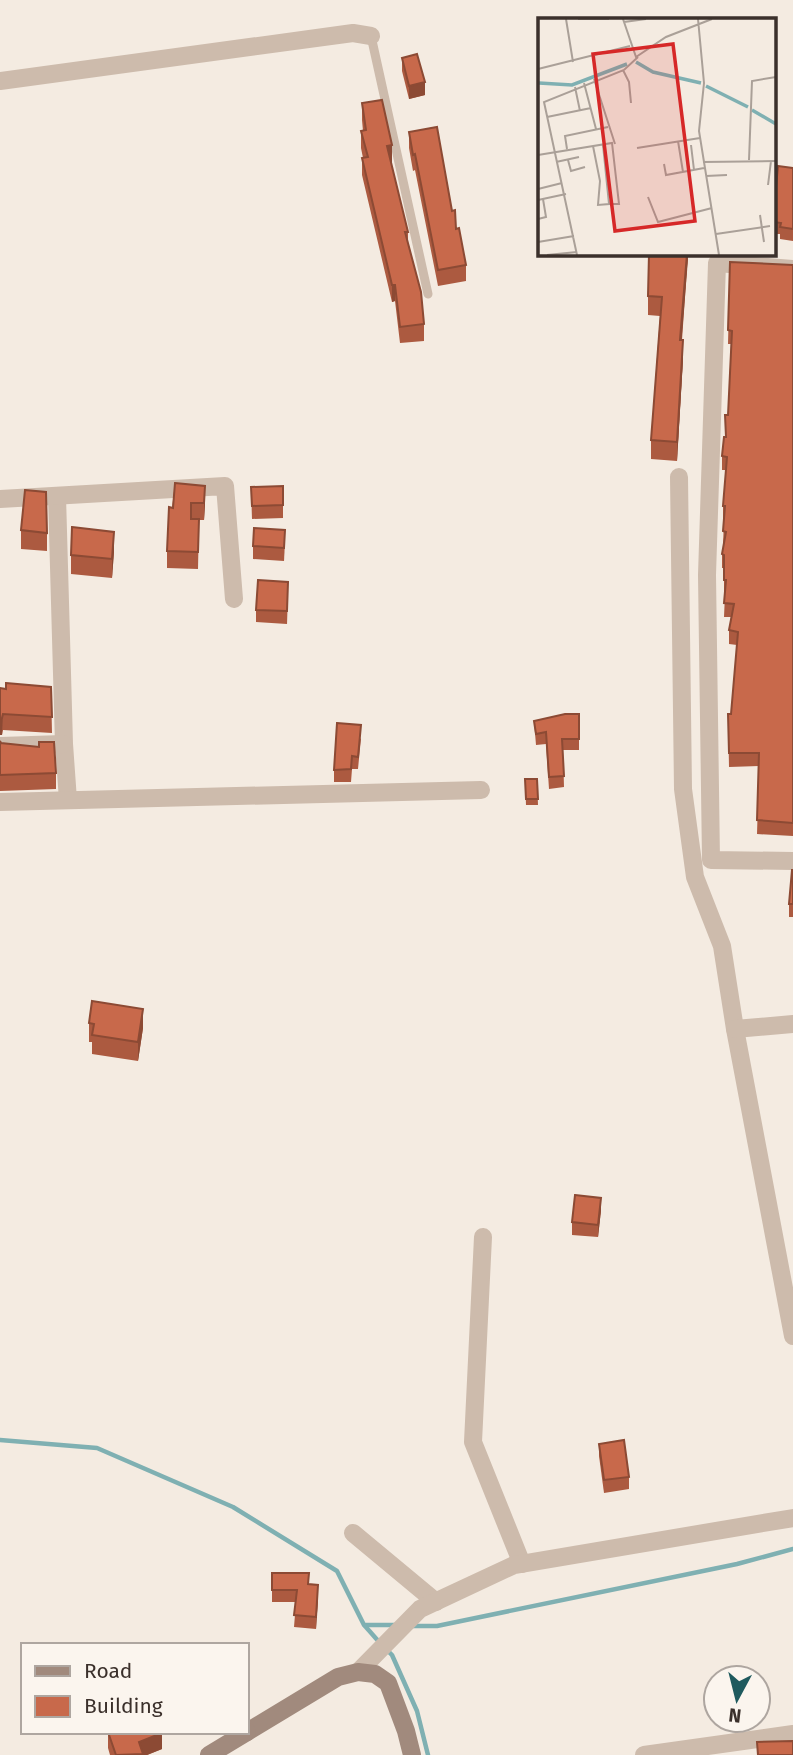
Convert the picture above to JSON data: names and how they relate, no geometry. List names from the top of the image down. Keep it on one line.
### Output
{"legend":["Road","Building"],"north":"bottom"}
